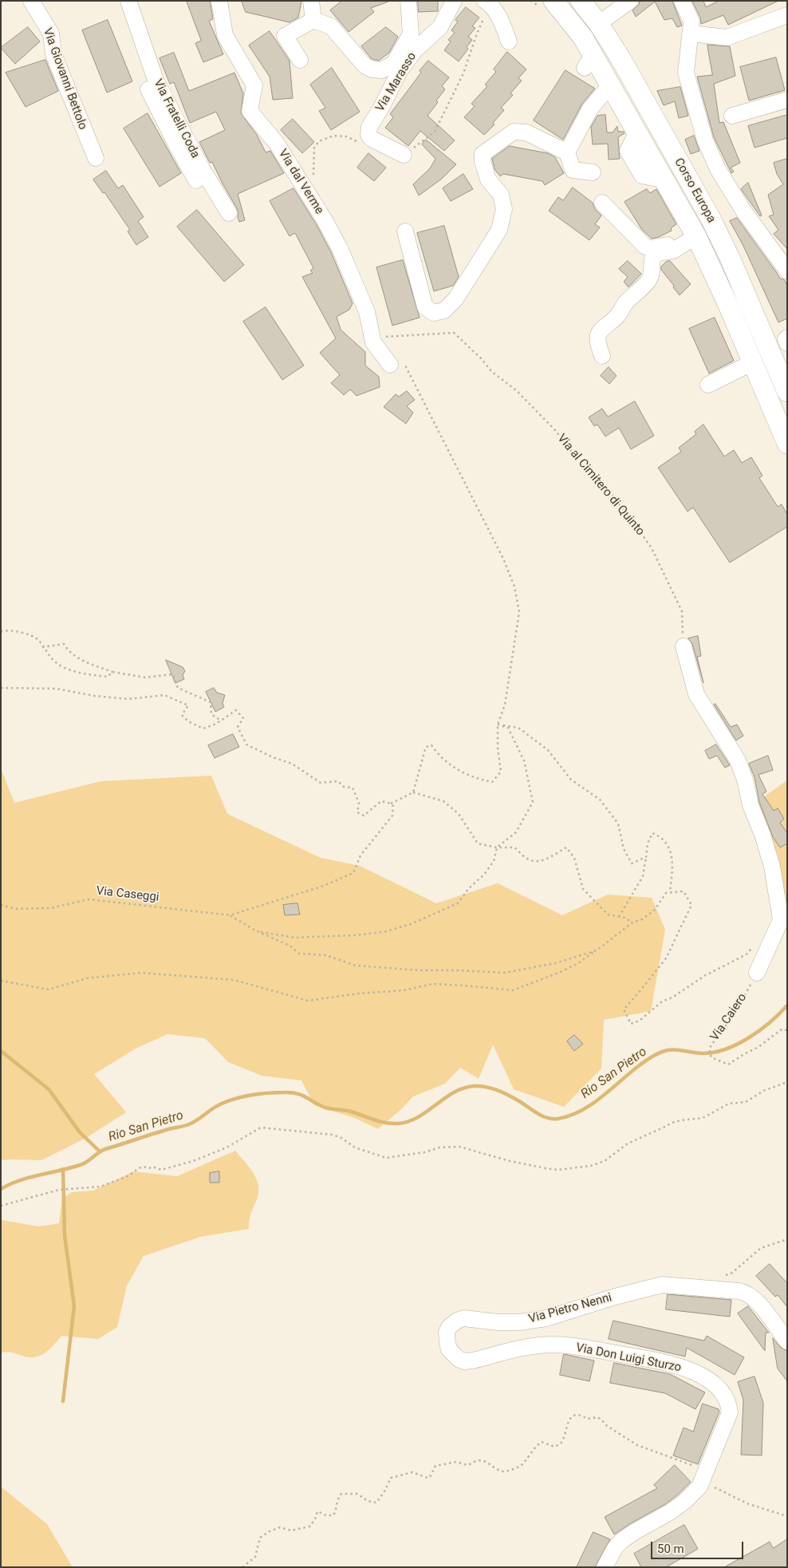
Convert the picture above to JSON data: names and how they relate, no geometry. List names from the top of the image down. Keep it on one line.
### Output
{"streets":{"main road":["Corso Europa"],"street":["Via Giovanni Bettolo","Via Marasso","Via Fratelli Coda","Via dal Verme","Via Pietro Nenni","Via Don Luigi Sturzo"],"path":["Via al Cimitero di Quinto","Via Caseggi","Via Caiero"]},"crossings":[["Via Pietro Nenni","Via Don Luigi Sturzo"]],"water":["Rio San Pietro"],"scale_bar":"50 m"}
